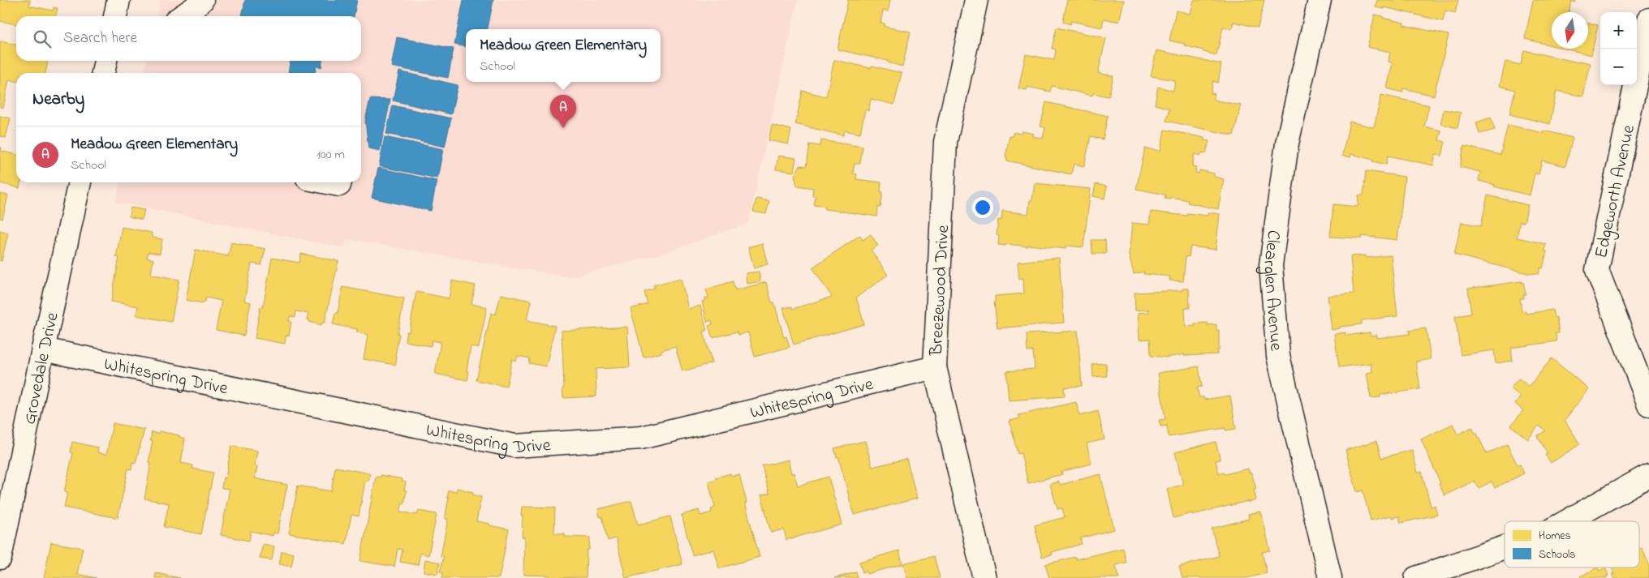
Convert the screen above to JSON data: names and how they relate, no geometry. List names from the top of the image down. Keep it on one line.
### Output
{"streets":{"street":["Edgeworth Avenue","Breezewood Drive","Clearglen Avenue","Grovedale Drive","Whitespring Drive"]},"crossings":[["Breezewood Drive","Whitespring Drive"],["Grovedale Drive","Whitespring Drive"]],"legend":["Homes","Schools"],"north":"bottom","page":{"map_buttons":["+","−"],"search":"Search here","popup":["Meadow Green Elementary","School"],"heading":"Nearby","pins":"A","list":[{"mark":"A","name":"Meadow Green Elementary","note":"School","value":"100 m"}]}}
